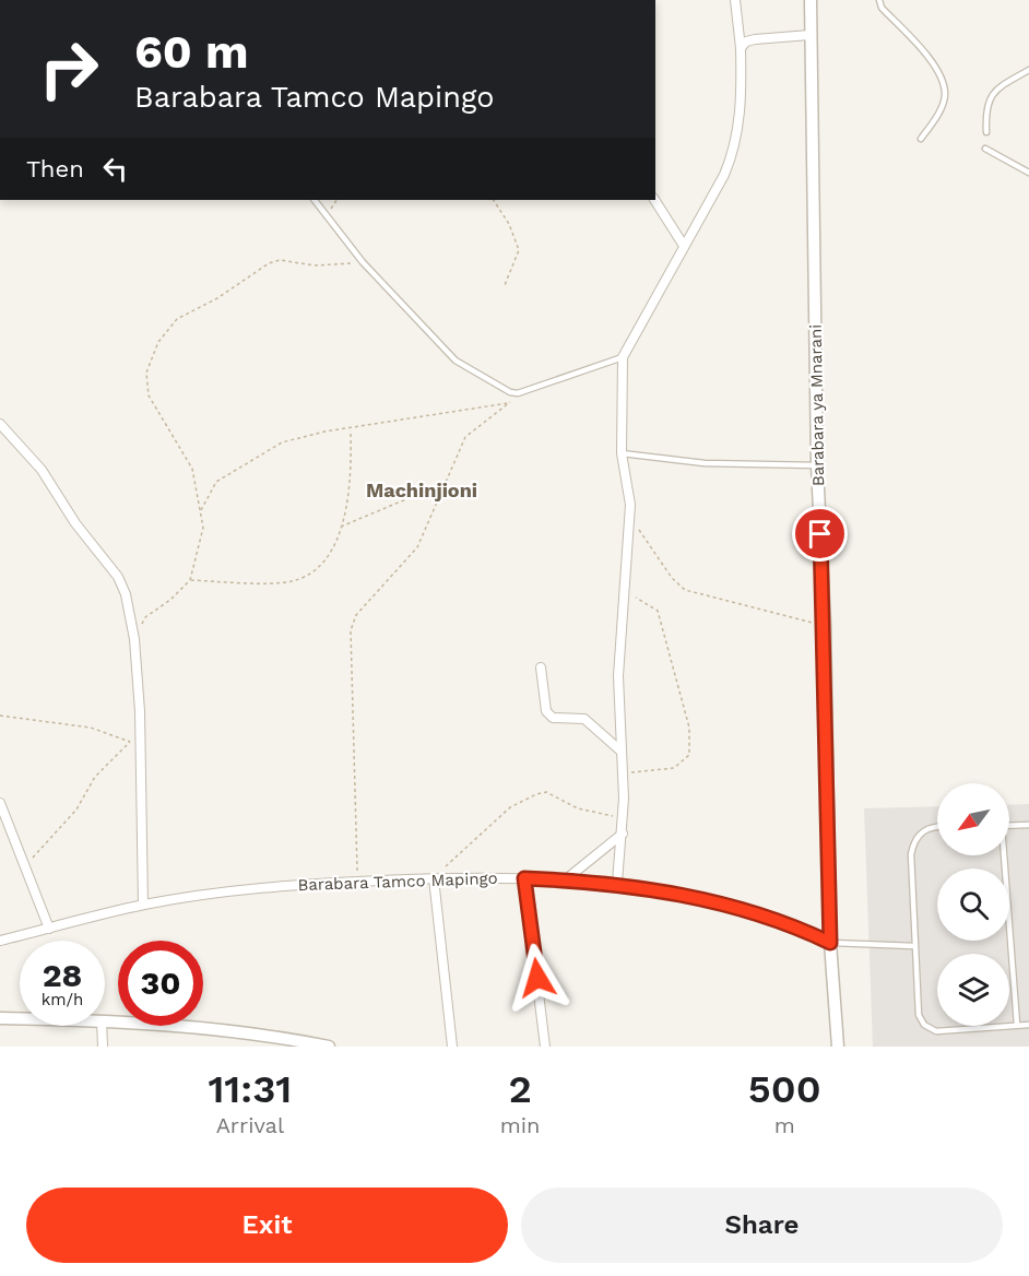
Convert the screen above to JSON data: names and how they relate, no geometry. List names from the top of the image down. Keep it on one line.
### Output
{"streets":{"street":["Barabara ya Mnarani","Barabara Tamco Mapingo"]},"crossings":[["Barabara ya Mnarani","Barabara Tamco Mapingo"]],"districts":["Machinjioni"],"north":"bottom left","page":{"turn":["60 m","Barabara Tamco Mapingo"],"then":"Then","speed":"28 km/h","limit":"30","eta":["11:31","Arrival","2","min","500","m"],"buttons":["Exit","Share"]}}
